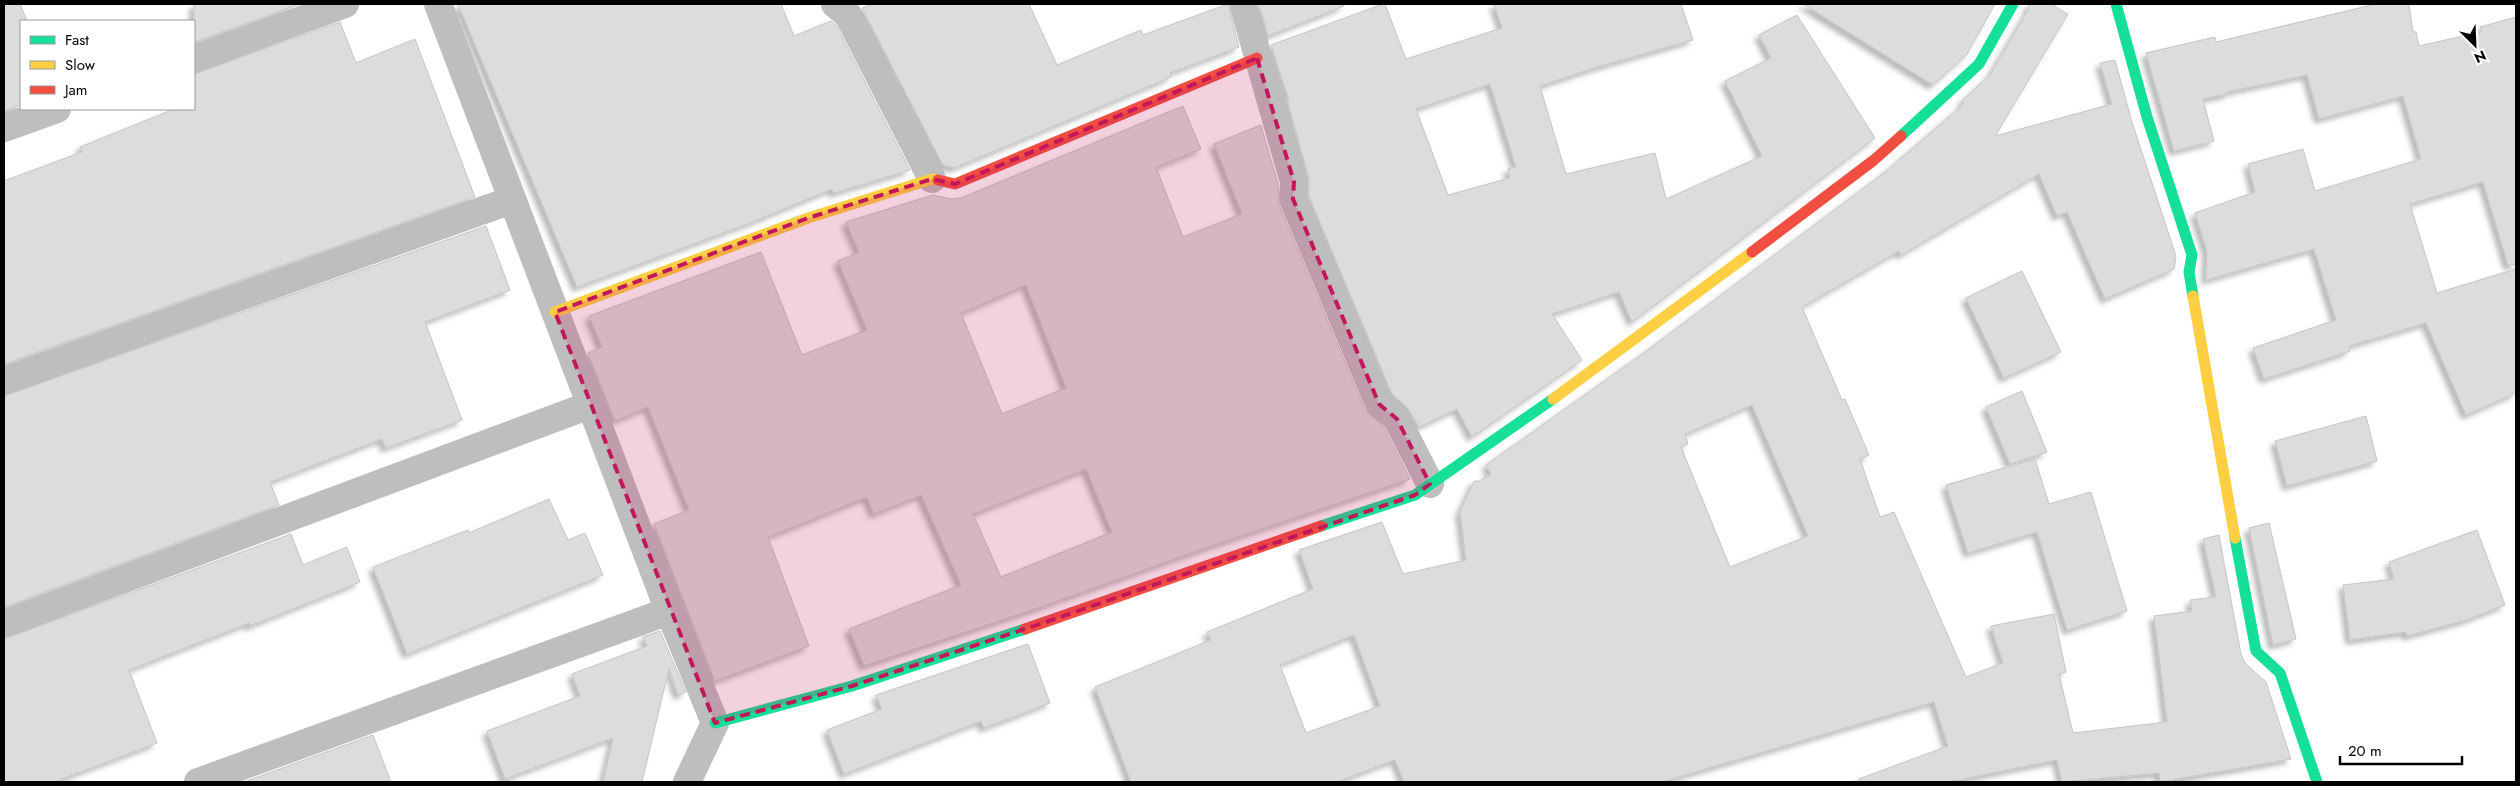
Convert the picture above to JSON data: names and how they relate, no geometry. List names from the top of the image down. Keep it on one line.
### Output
{"legend":["Fast","Slow","Jam"],"scale_bar":"20 m","north":"bottom right"}
